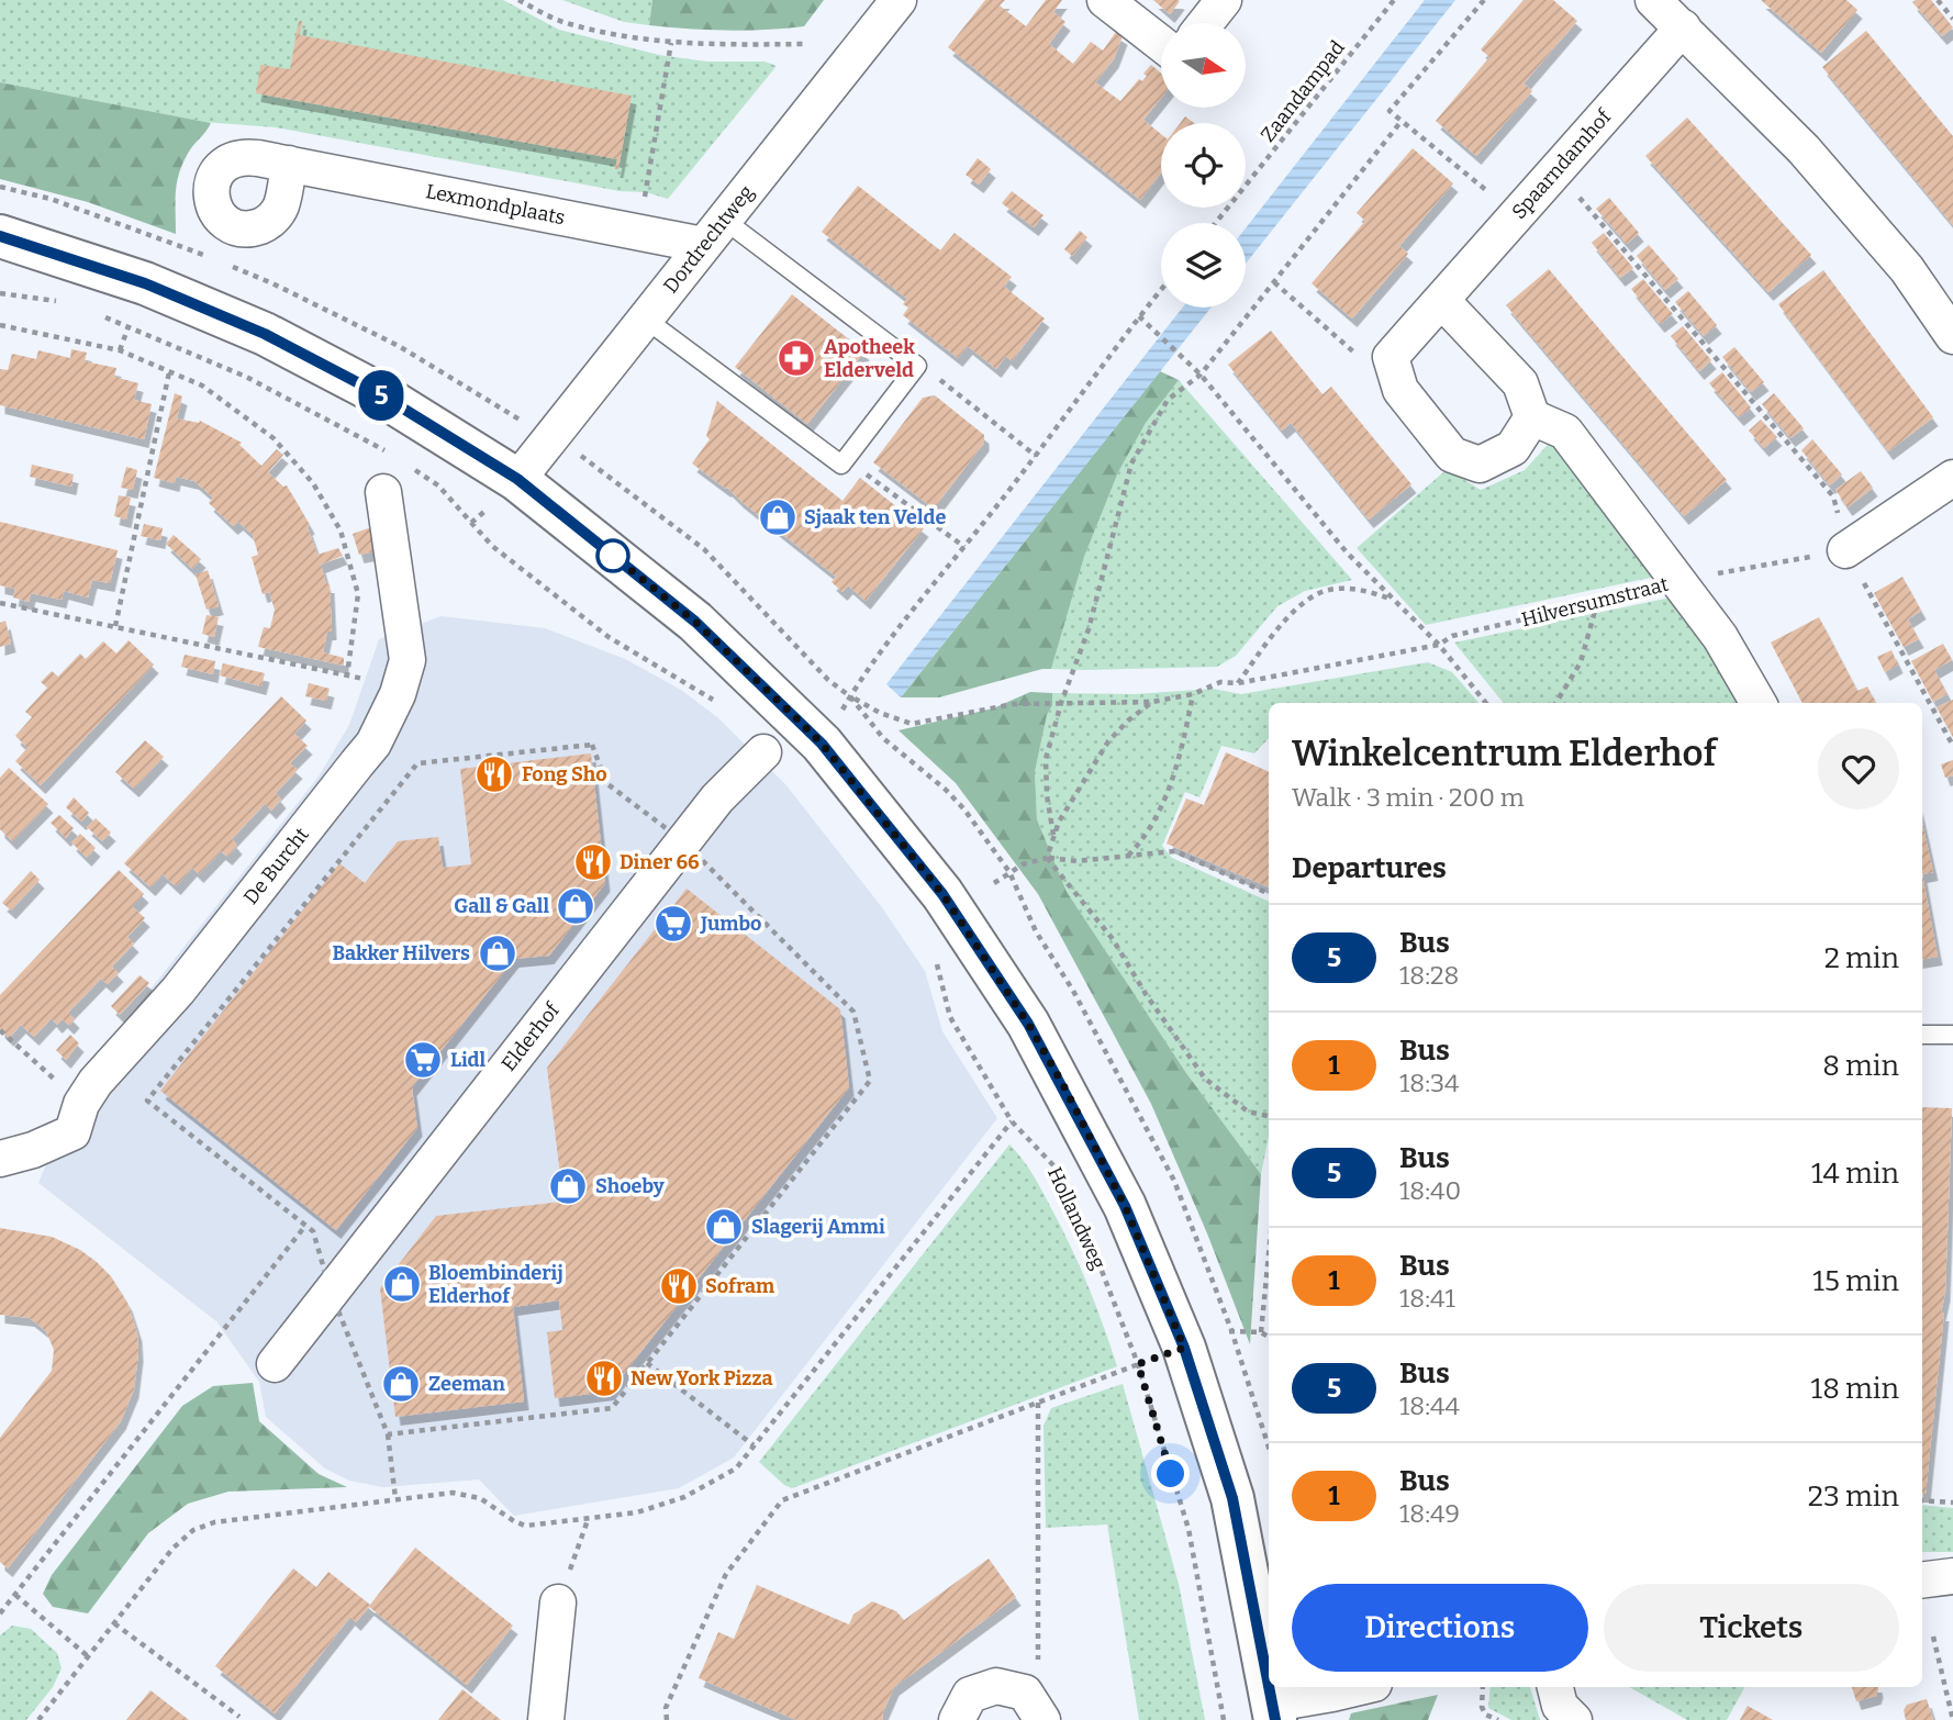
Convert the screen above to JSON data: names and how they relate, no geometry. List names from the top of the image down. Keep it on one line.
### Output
{"streets":{"street":["Spaarndamhof","Lexmondplaats","Dordrechtweg","De Burcht","Elderhof"],"path":["Zaandampad","Hilversumstraat","Hollandweg"]},"crossings":[["Lexmondplaats","Dordrechtweg"]],"places":{"pharmacy":["Apotheek Elderveld"],"shop":["Sjaak ten Velde","Gall & Gall","Bakker Hilvers","Shoeby","Slagerij Ammi","Bloembinderij Elderhof","Zeeman"],"restaurant":["Fong Sho","Diner 66","Sofram","New York Pizza"],"supermarket":["Jumbo","Lidl"]},"lines":["bus line 5"],"north":"right","page":{"on_map":"5","heading":[["Winkelcentrum Elderhof","Walk · 3 min · 200 m"],"Departures"],"list":[{"mark":"5","name":"Bus","note":"18:28","value":"2 min"},{"mark":"1","name":"Bus","note":"18:34","value":"8 min"},{"mark":"5","name":"Bus","note":"18:40","value":"14 min"},{"mark":"1","name":"Bus","note":"18:41","value":"15 min"},{"mark":"5","name":"Bus","note":"18:44","value":"18 min"},{"mark":"1","name":"Bus","note":"18:49","value":"23 min"}],"buttons":["Directions","Tickets"]}}
